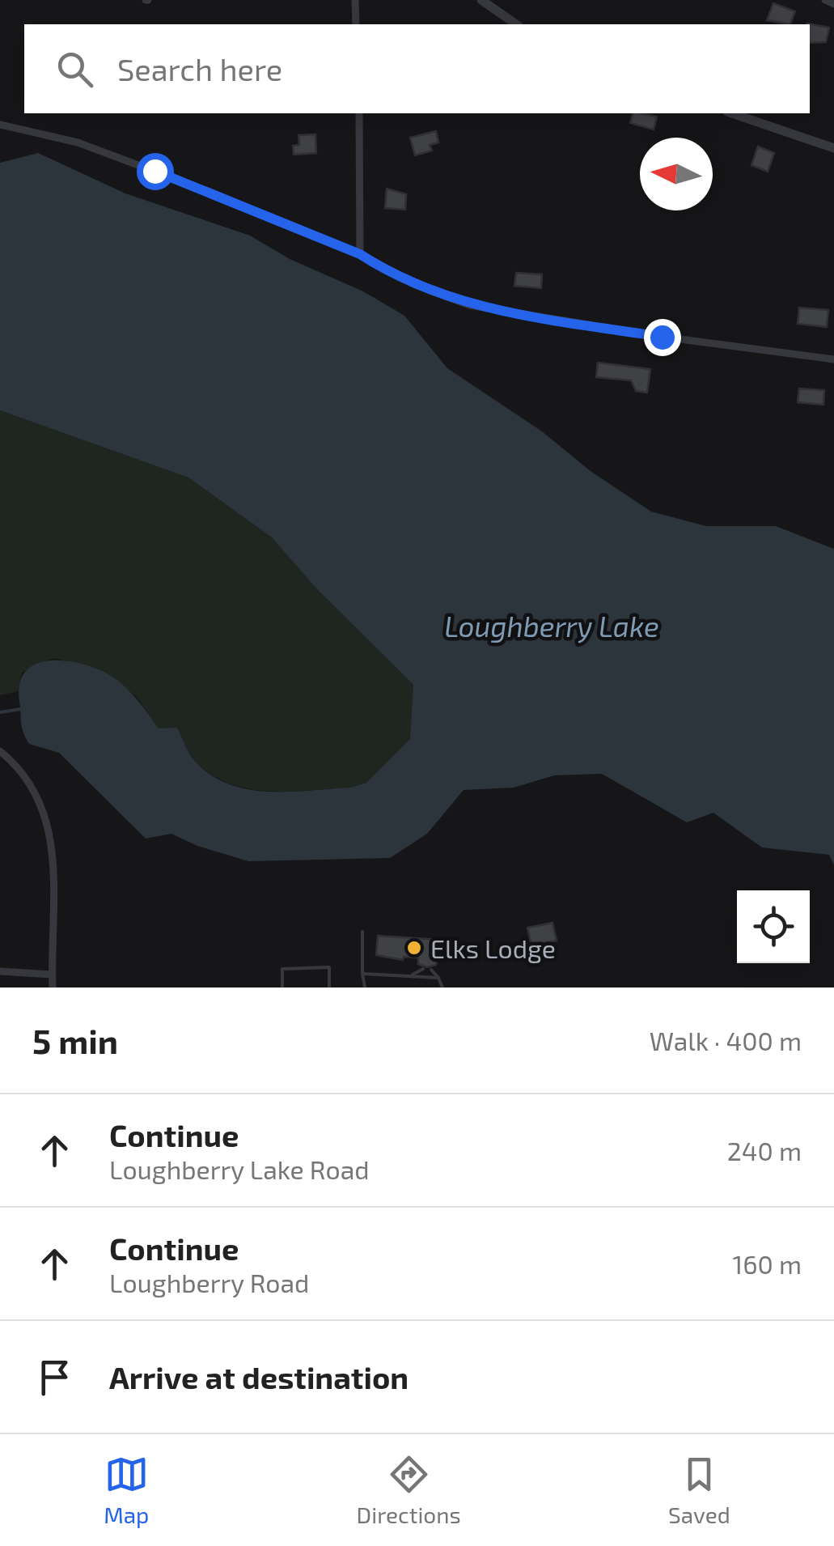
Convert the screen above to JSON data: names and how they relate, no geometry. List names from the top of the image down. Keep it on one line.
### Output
{"water":["Loughberry Lake"],"places":["Elks Lodge"],"north":"left","page":{"search":"Search here","heading":["5 min","Walk · 400 m"],"list":[["Continue","Loughberry Lake Road","240 m"],["Continue","Loughberry Road","160 m"],"Arrive at destination"],"nav":["Map","Directions","Saved"]}}
